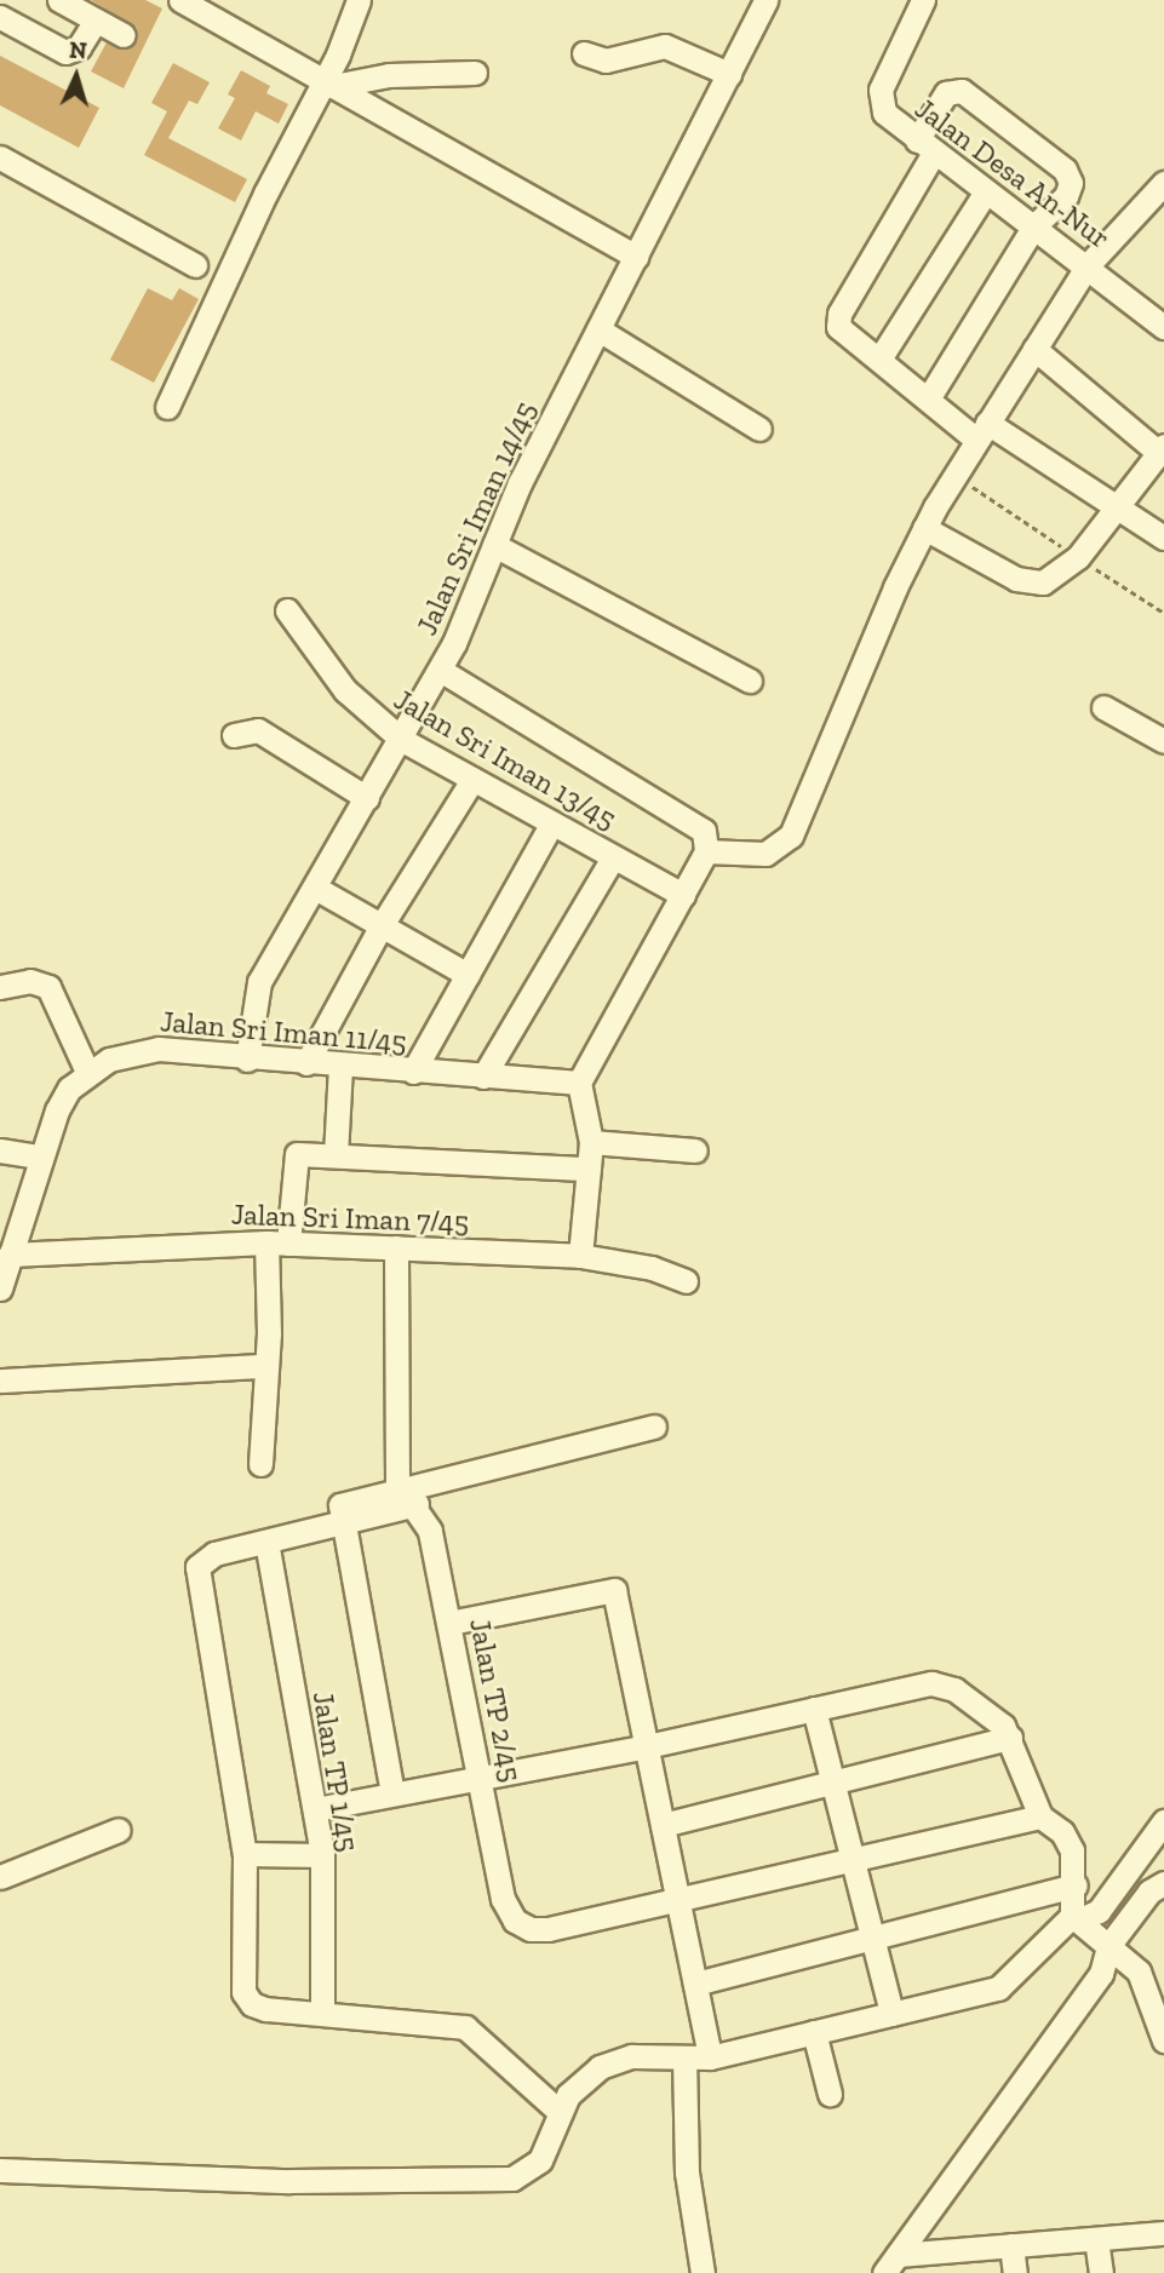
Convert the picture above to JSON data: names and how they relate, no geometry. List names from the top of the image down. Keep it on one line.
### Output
{"streets":{"street":["Jalan Desa An-Nur","Jalan Sri Iman 14/45","Jalan Sri Iman 13/45","Jalan Sri Iman 11/45","Jalan Sri Iman 7/45","Jalan TP 2/45","Jalan TP 1/45"]},"crossings":[["Jalan Sri Iman 14/45","Jalan Sri Iman 13/45"],["Jalan Sri Iman 14/45","Jalan Sri Iman 11/45"],["Jalan Sri Iman 11/45","Jalan Sri Iman 7/45"]],"north":"top"}
